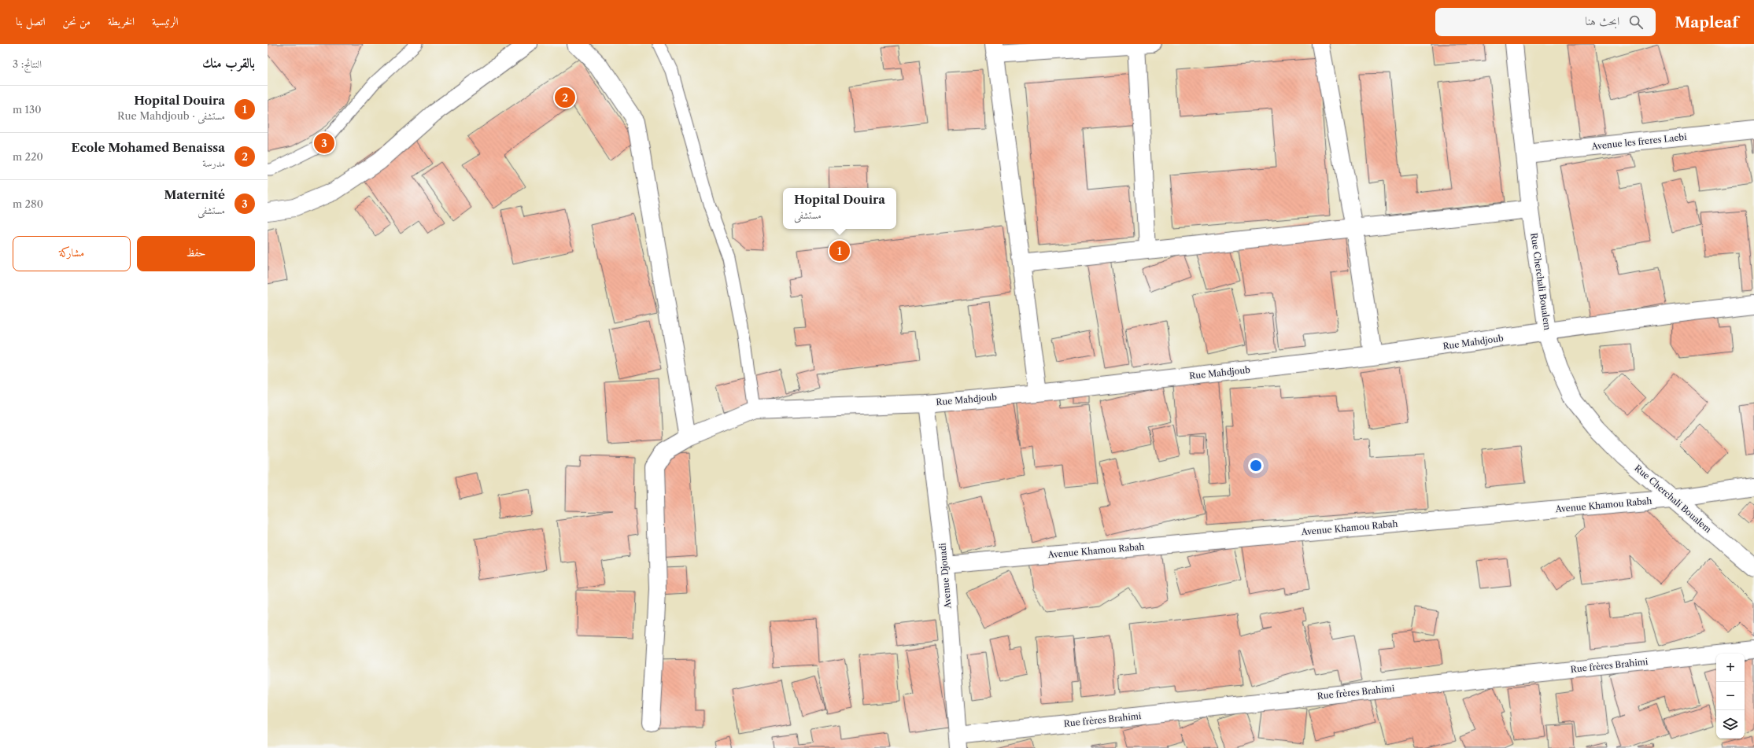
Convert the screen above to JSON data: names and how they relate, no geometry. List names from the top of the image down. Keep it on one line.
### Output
{"streets":{"street":["Avenue les freres Laebi","Rue Cherchali Boualem","Rue Mahdjoub","Avenue Khamou Rabah","Avenue Djouadi","Rue frères Brahimi"]},"crossings":[["Avenue les freres Laebi","Rue Cherchali Boualem"],["Rue Cherchali Boualem","Rue Mahdjoub"],["Rue Cherchali Boualem","Avenue Khamou Rabah"],["Rue Mahdjoub","Avenue Djouadi"],["Avenue Khamou Rabah","Avenue Djouadi"],["Avenue Djouadi","Rue frères Brahimi"]],"page":{"header":"Mapleaf","search":"ابحث هنا","nav":["الرئيسية","الخريطة","من نحن","اتصل بنا"],"heading":["بالقرب منك","النتائج: 3"],"list":[{"mark":"1","name":"Hopital Douira","note":"مستشفى · Rue Mahdjoub","value":"130 m"},{"mark":"2","name":"Ecole Mohamed Benaissa","note":"مدرسة","value":"220 m"},{"mark":"3","name":"Maternité","note":"مستشفى","value":"280 m"}],"pins":["2","3","1"],"popup":["Hopital Douira","مستشفى"],"buttons":["حفظ","مشاركة"],"map_buttons":["+","−"]}}
